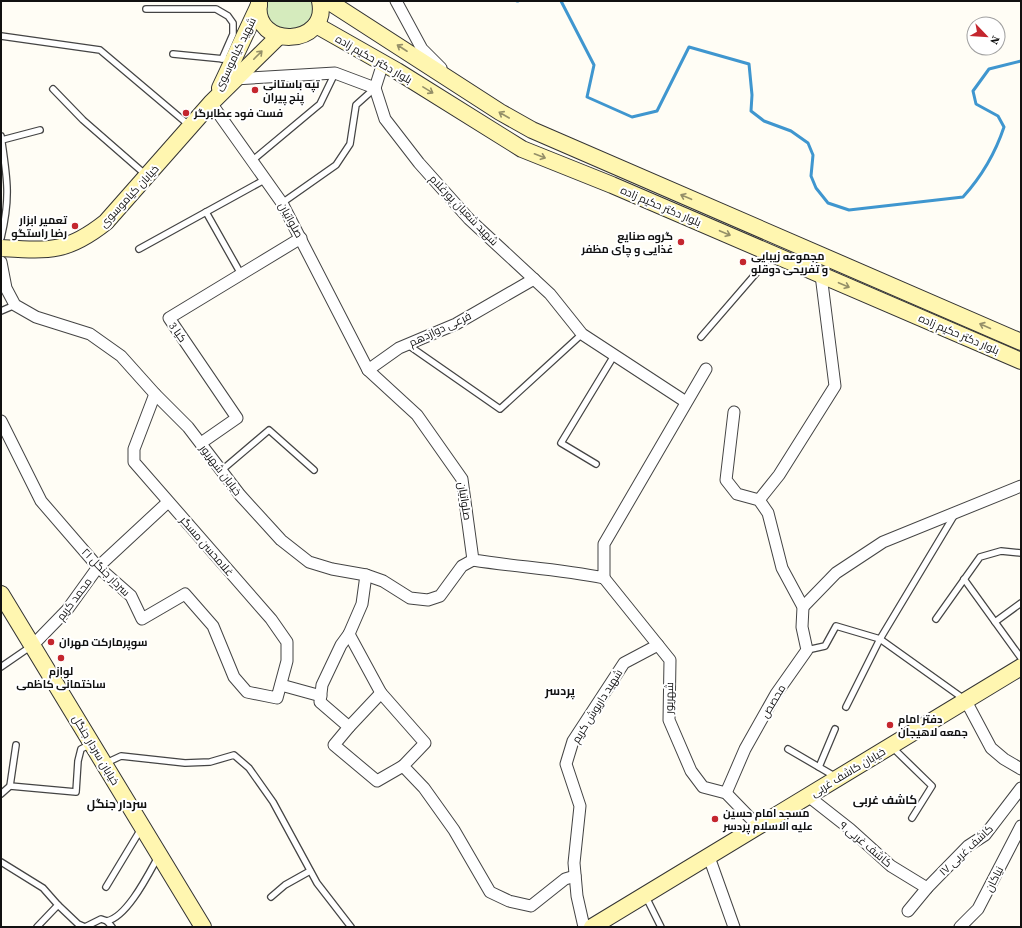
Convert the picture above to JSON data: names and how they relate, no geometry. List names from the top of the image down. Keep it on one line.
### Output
{"streets":{"main road":["شهید کیاموسوی","بلوار دکتر حکیم زاده","خیابان کیاموسوی","خیابان سردار جنگل","خیابان کاشف غربی"],"street":["شهید شعبان پورغلام","صلواتیان","فرعی دوازدهم","کیا 3","خیابان شهریور","غلامحسن مسگر","سردار جنگل ۲۱","محمد کریم","شهریور","محصص","شهید داریوش کریم","کاشف غربی ۹","کاشف غربی ۱۷","نیاکان"]},"crossings":[["شهید کیاموسوی","خیابان کیاموسوی"],["شهید کیاموسوی","صلواتیان"],["خیابان کیاموسوی","صلواتیان"],["شهید شعبان پورغلام","فرعی دوازدهم"],["صلواتیان","فرعی دوازدهم"],["صلواتیان","کیا 3"],["صلواتیان","خیابان شهریور"],["کیا 3","خیابان شهریور"],["خیابان شهریور","غلامحسن مسگر"],["غلامحسن مسگر","سردار جنگل ۲۱"],["غلامحسن مسگر","محمد کریم"],["سردار جنگل ۲۱","محمد کریم"],["محمد کریم","خیابان سردار جنگل"],["شهریور","محصص"],["شهریور","شهید داریوش کریم"],["خیابان کاشف غربی","کاشف غربی ۹"],["کاشف غربی ۹","کاشف غربی ۱۷"]],"districts":["پردسر","کاشف غربی","سردار جنگل"],"places":["تپه باستانی پنج پیران","فست فود عطابرگر","تعمیر ابزار رضا راستگو","گروه صنایع غذایی و چای مظفر","مجموعه زیبایی و تفریحی دوقلو","سوپرمارکت مهران","لوازم ساختمانی کاظمی","دفتر امام جمعه لاهیجان","مسجد امام حسین علیه الاسلام پردسر"],"north":"bottom right"}
